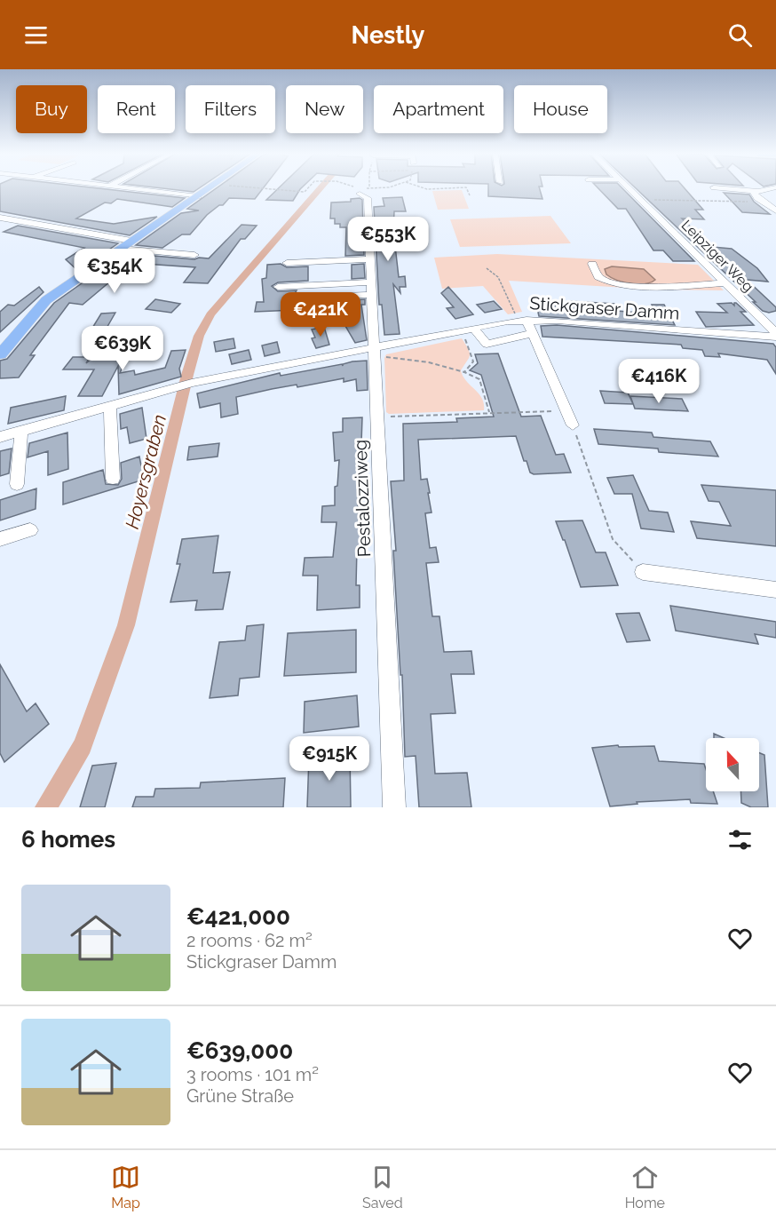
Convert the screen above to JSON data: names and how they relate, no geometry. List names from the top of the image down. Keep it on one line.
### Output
{"streets":{"street":["Leipziger Weg","Stickgraser Damm","Pestalozziweg"]},"crossings":[["Leipziger Weg","Stickgraser Damm"],["Stickgraser Damm","Pestalozziweg"]],"water":["Hoyersgraben"],"north":"top","page":{"header":"Nestly","chip":["Buy","Rent","Filters","New","Apartment","House"],"price":["€553K","€354K","€421K","€639K","€416K","€915K"],"heading":"6 homes","list":[{"name":"€421,000","note":"2 rooms · 62 m² · Stickgraser Damm"},{"name":"€639,000","note":"3 rooms · 101 m² · Grüne Straße"}],"tabs":["Map","Saved","Home"]}}
